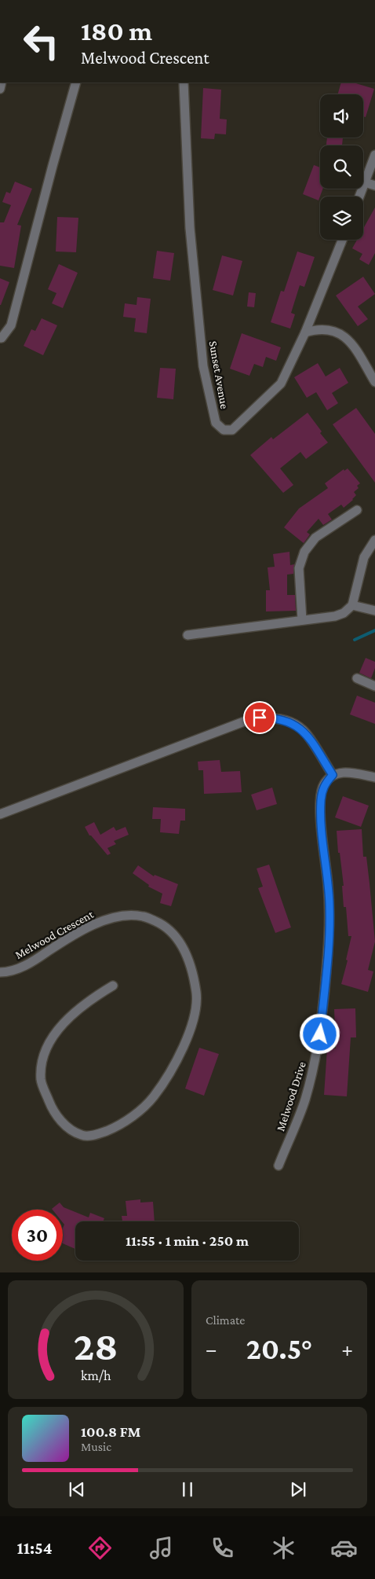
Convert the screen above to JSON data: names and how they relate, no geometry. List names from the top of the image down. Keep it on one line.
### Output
{"streets":{"street":["Sunset Avenue","Melwood Crescent","Melwood Drive"]},"page":{"turn":["180 m","Melwood Crescent"],"limit":"30","trip":"11:55 · 1 min · 250 m","tile":"Climate","heat":["−","20.5°","+"],"song":["100.8 FM","Music"],"tabs":"11:54","gauge":["28","km/h"]}}
